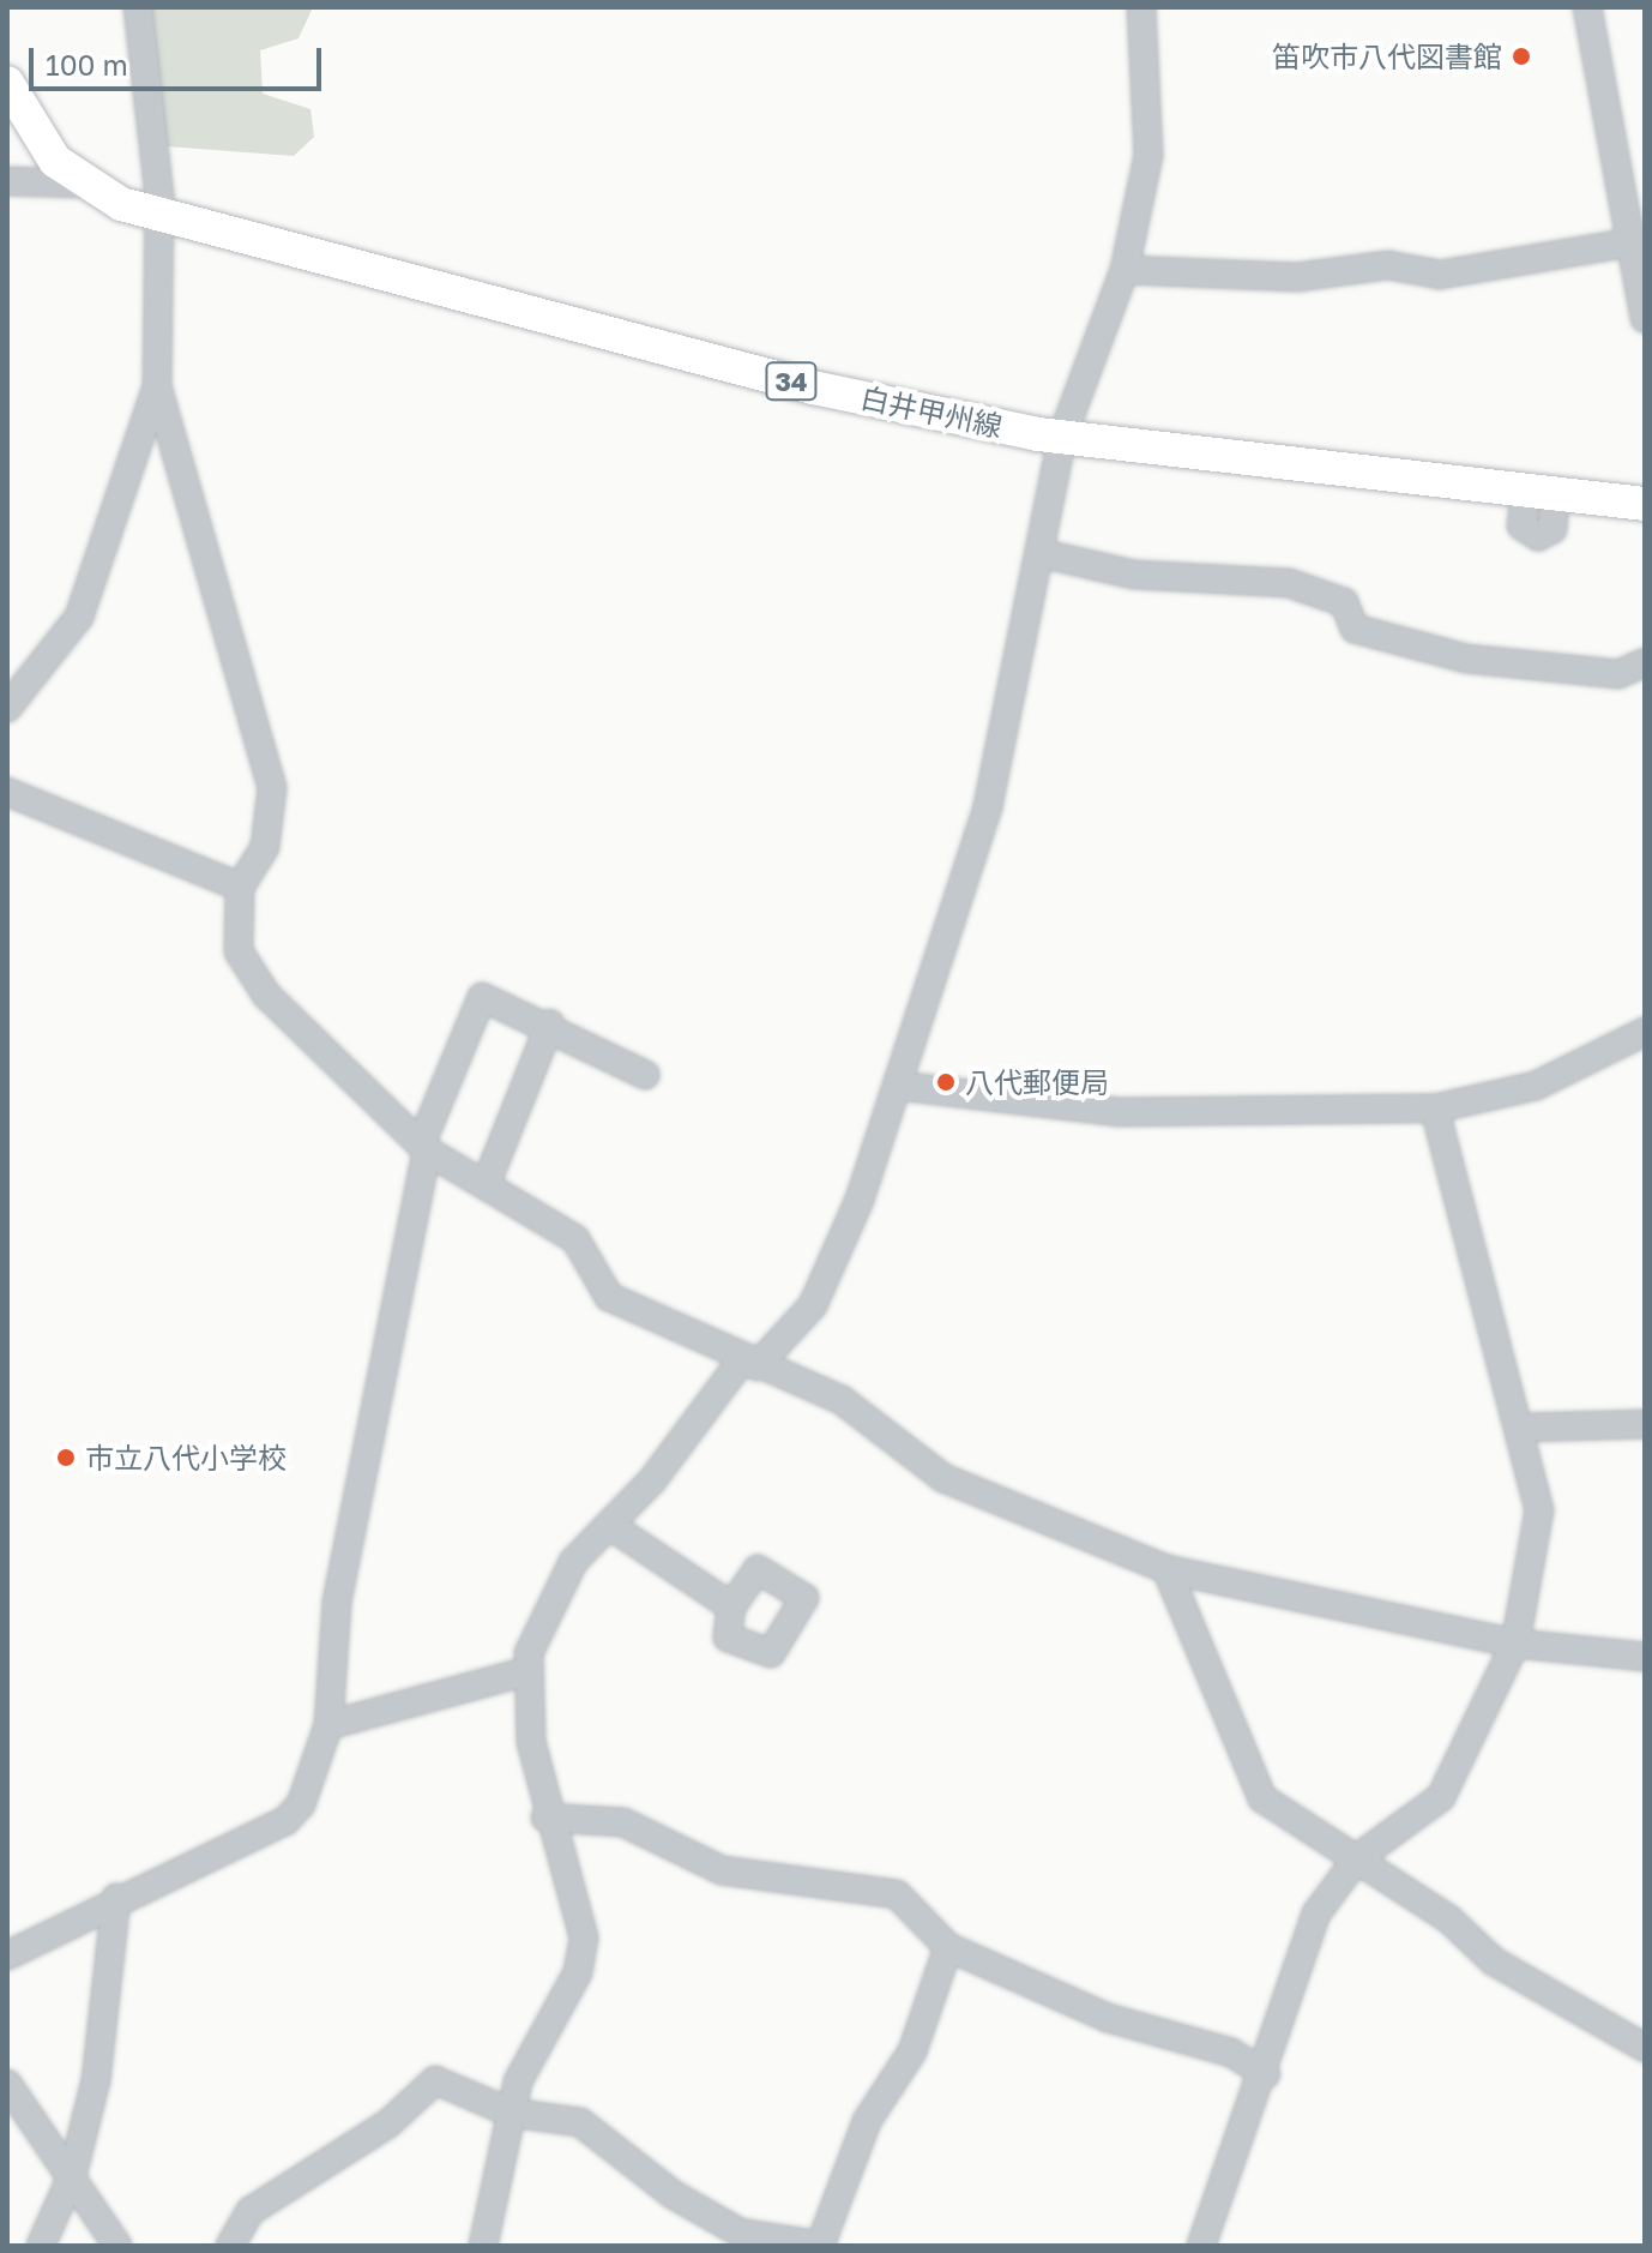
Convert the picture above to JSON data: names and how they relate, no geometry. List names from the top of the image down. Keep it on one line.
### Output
{"streets":{"main road":["34","白井甲州線"]},"places":["笛吹市八代図書館","八代郵便局","市立八代小学校"],"scale_bar":"100 m"}
